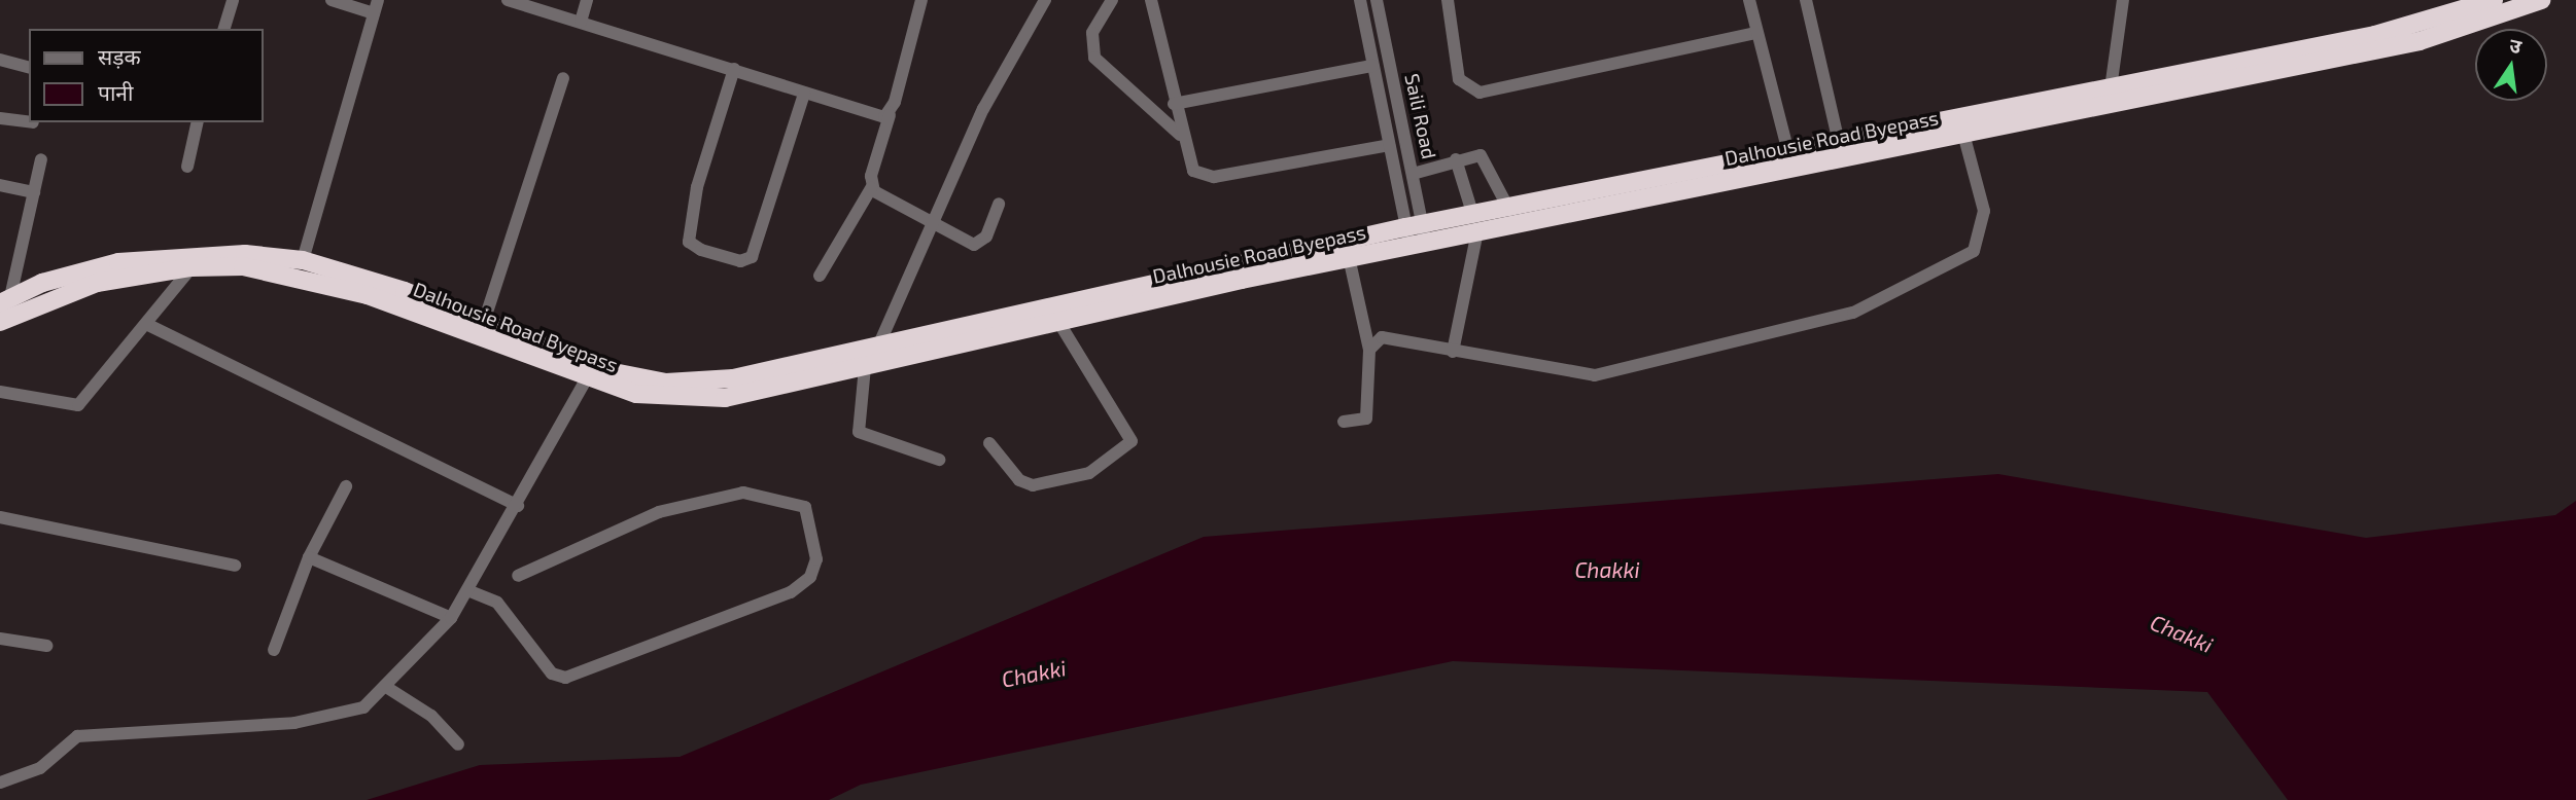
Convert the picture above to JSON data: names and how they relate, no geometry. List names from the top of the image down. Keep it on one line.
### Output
{"streets":{"highway":["Dalhousie Road Byepass"],"street":["Saili Road"]},"crossings":[["Saili Road","Dalhousie Road Byepass"]],"water":["Chakki"],"legend":["सड़क","पानी"],"north":"top"}
